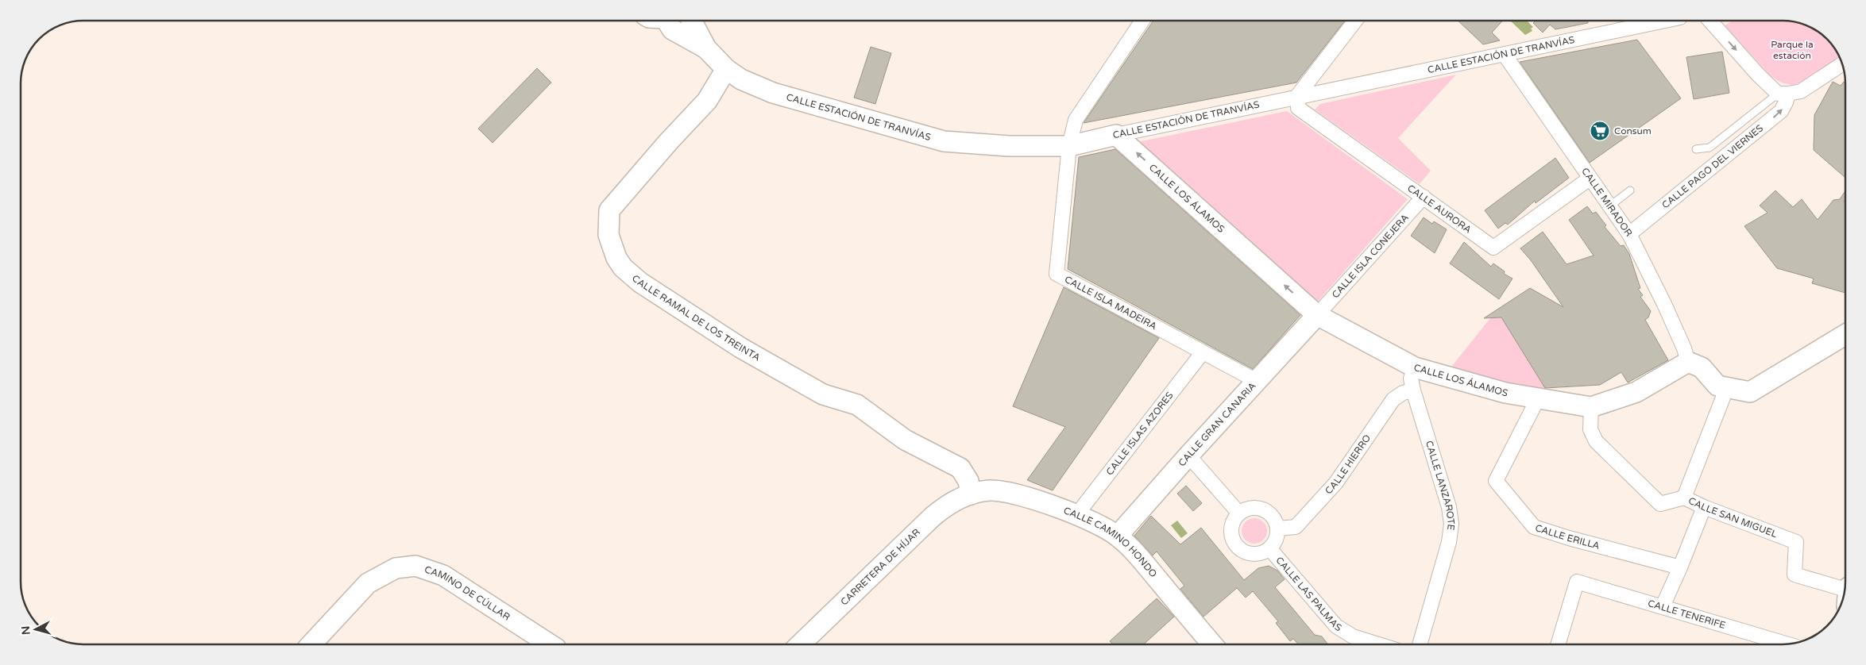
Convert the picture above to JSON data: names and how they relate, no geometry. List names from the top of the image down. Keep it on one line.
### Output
{"streets":{"street":["CALLE ESTACIÓN DE TRANVÍAS","CALLE PAGO DEL VIERNES","CALLE LOS ÁLAMOS","CALLE MIRADOR","CALLE AURORA","CALLE ISLA CONEJERA","CALLE ISLA MADEIRA","CALLE RAMAL DE LOS TREINTA","CALLE GRAN CANARIA","CALLE ISLAS AZORES","CALLE HIERRO","CALLE LANZAROTE","CALLE SAN MIGUEL","CALLE ERILLA","CALLE CAMINO HONDO","CARRETERA DE HÍJAR","CALLE LAS PALMAS","CAMINO DE CÚLLAR","CALLE TENERIFE"]},"crossings":[["CALLE ESTACIÓN DE TRANVÍAS","CALLE LOS ÁLAMOS"],["CALLE ESTACIÓN DE TRANVÍAS","CALLE MIRADOR"],["CALLE ESTACIÓN DE TRANVÍAS","CALLE AURORA"],["CALLE ESTACIÓN DE TRANVÍAS","CALLE ISLA MADEIRA"],["CALLE ESTACIÓN DE TRANVÍAS","CALLE RAMAL DE LOS TREINTA"],["CALLE PAGO DEL VIERNES","CALLE MIRADOR"],["CALLE LOS ÁLAMOS","CALLE MIRADOR"],["CALLE LOS ÁLAMOS","CALLE ISLA CONEJERA"],["CALLE LOS ÁLAMOS","CALLE GRAN CANARIA"],["CALLE LOS ÁLAMOS","CALLE LANZAROTE"],["CALLE LOS ÁLAMOS","CALLE SAN MIGUEL"],["CALLE LOS ÁLAMOS","CALLE ERILLA"],["CALLE MIRADOR","CALLE AURORA"],["CALLE AURORA","CALLE ISLA CONEJERA"],["CALLE ISLA CONEJERA","CALLE GRAN CANARIA"],["CALLE ISLA MADEIRA","CALLE GRAN CANARIA"],["CALLE ISLA MADEIRA","CALLE ISLAS AZORES"],["CALLE RAMAL DE LOS TREINTA","CALLE CAMINO HONDO"],["CALLE RAMAL DE LOS TREINTA","CARRETERA DE HÍJAR"],["CALLE GRAN CANARIA","CALLE CAMINO HONDO"],["CALLE ISLAS AZORES","CALLE CAMINO HONDO"],["CALLE HIERRO","CALLE LANZAROTE"],["CALLE HIERRO","CALLE LAS PALMAS"],["CALLE CAMINO HONDO","CARRETERA DE HÍJAR"]],"one_way":["CALLE PAGO DEL VIERNES","CALLE LOS ÁLAMOS"],"parks":["Parque la estación"],"places":{"supermarket":["Consum"]},"north":"left"}
